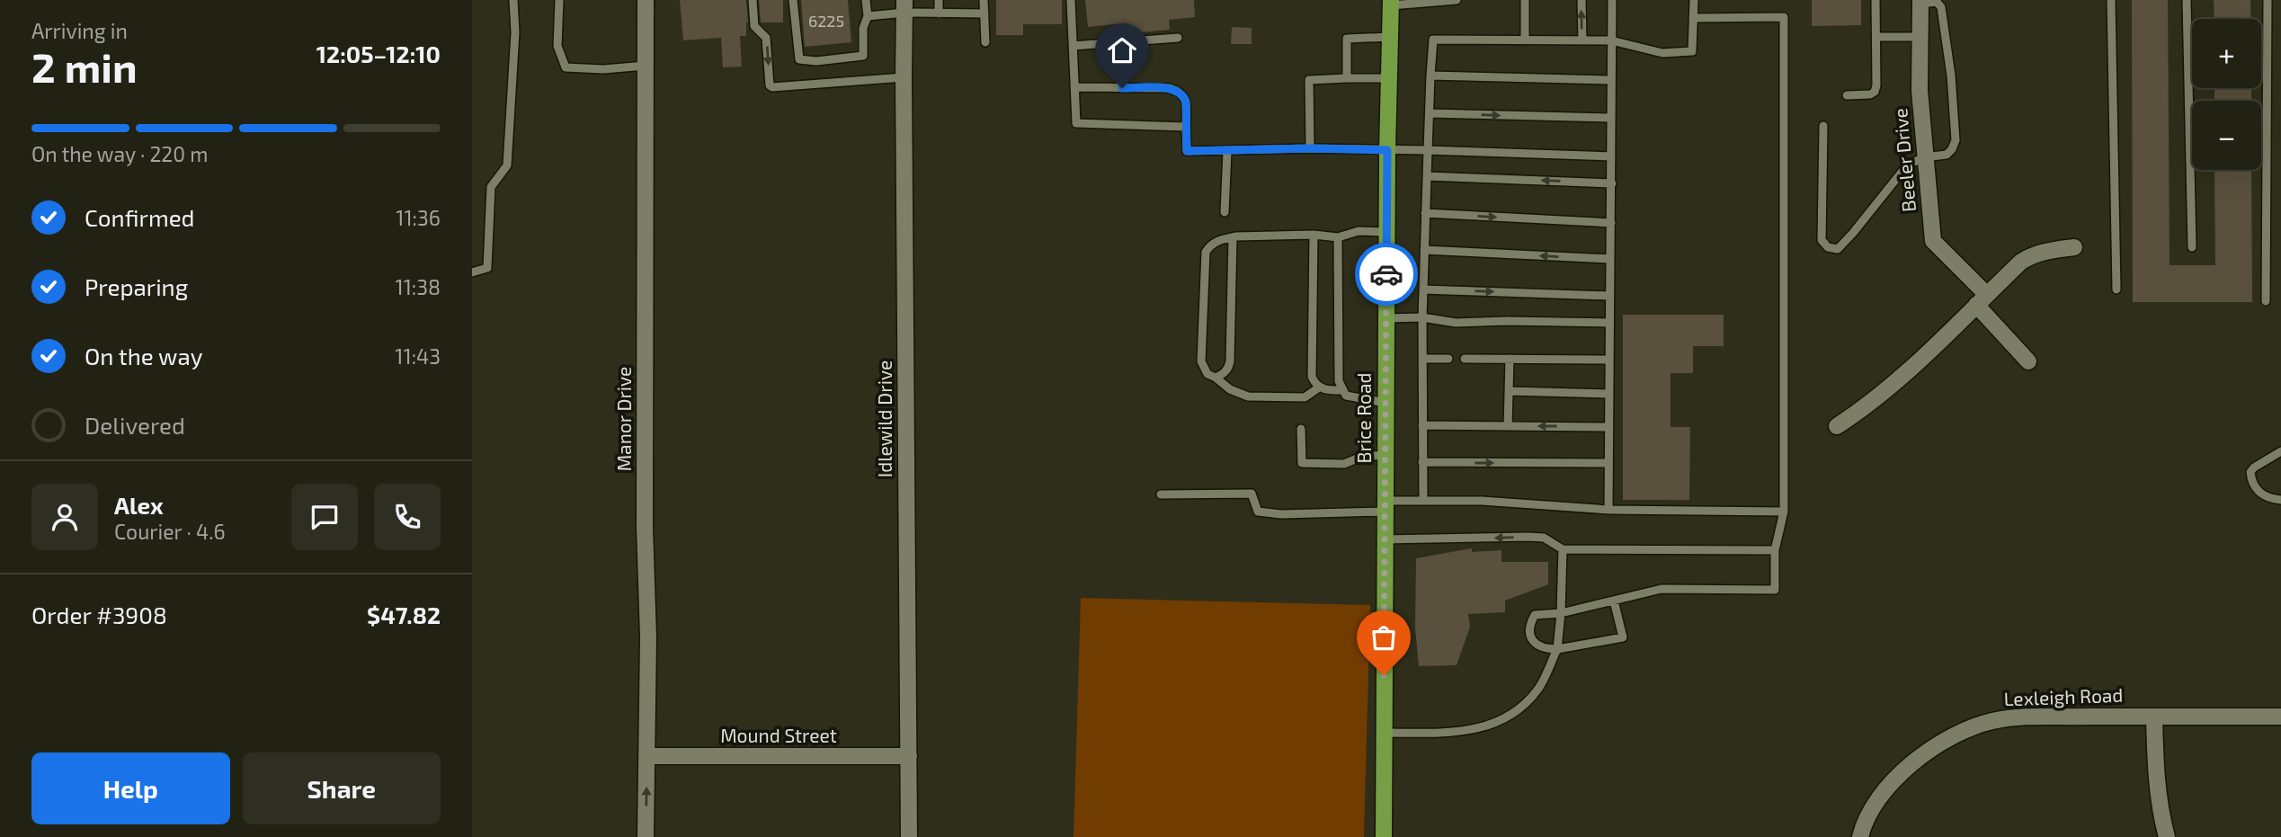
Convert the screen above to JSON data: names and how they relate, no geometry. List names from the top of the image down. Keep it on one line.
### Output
{"streets":{"main road":["Brice Road"],"street":["Beeler Drive","Manor Drive","Idlewild Drive","Lexleigh Road","Mound Street"]},"crossings":[["Manor Drive","Mound Street"],["Idlewild Drive","Mound Street"]],"house_numbers":["6225"],"page":{"heading":["2 min","Arriving in","12:05–12:10"],"panel":["Alex","Courier · 4.6","Order #3908","$47.82"],"map_buttons":["+","−"],"bar":"On the way · 220 m","list":[["Confirmed","11:36"],["Preparing","11:38"],["On the way","11:43"],"Delivered"],"buttons":["Help","Share"]}}
